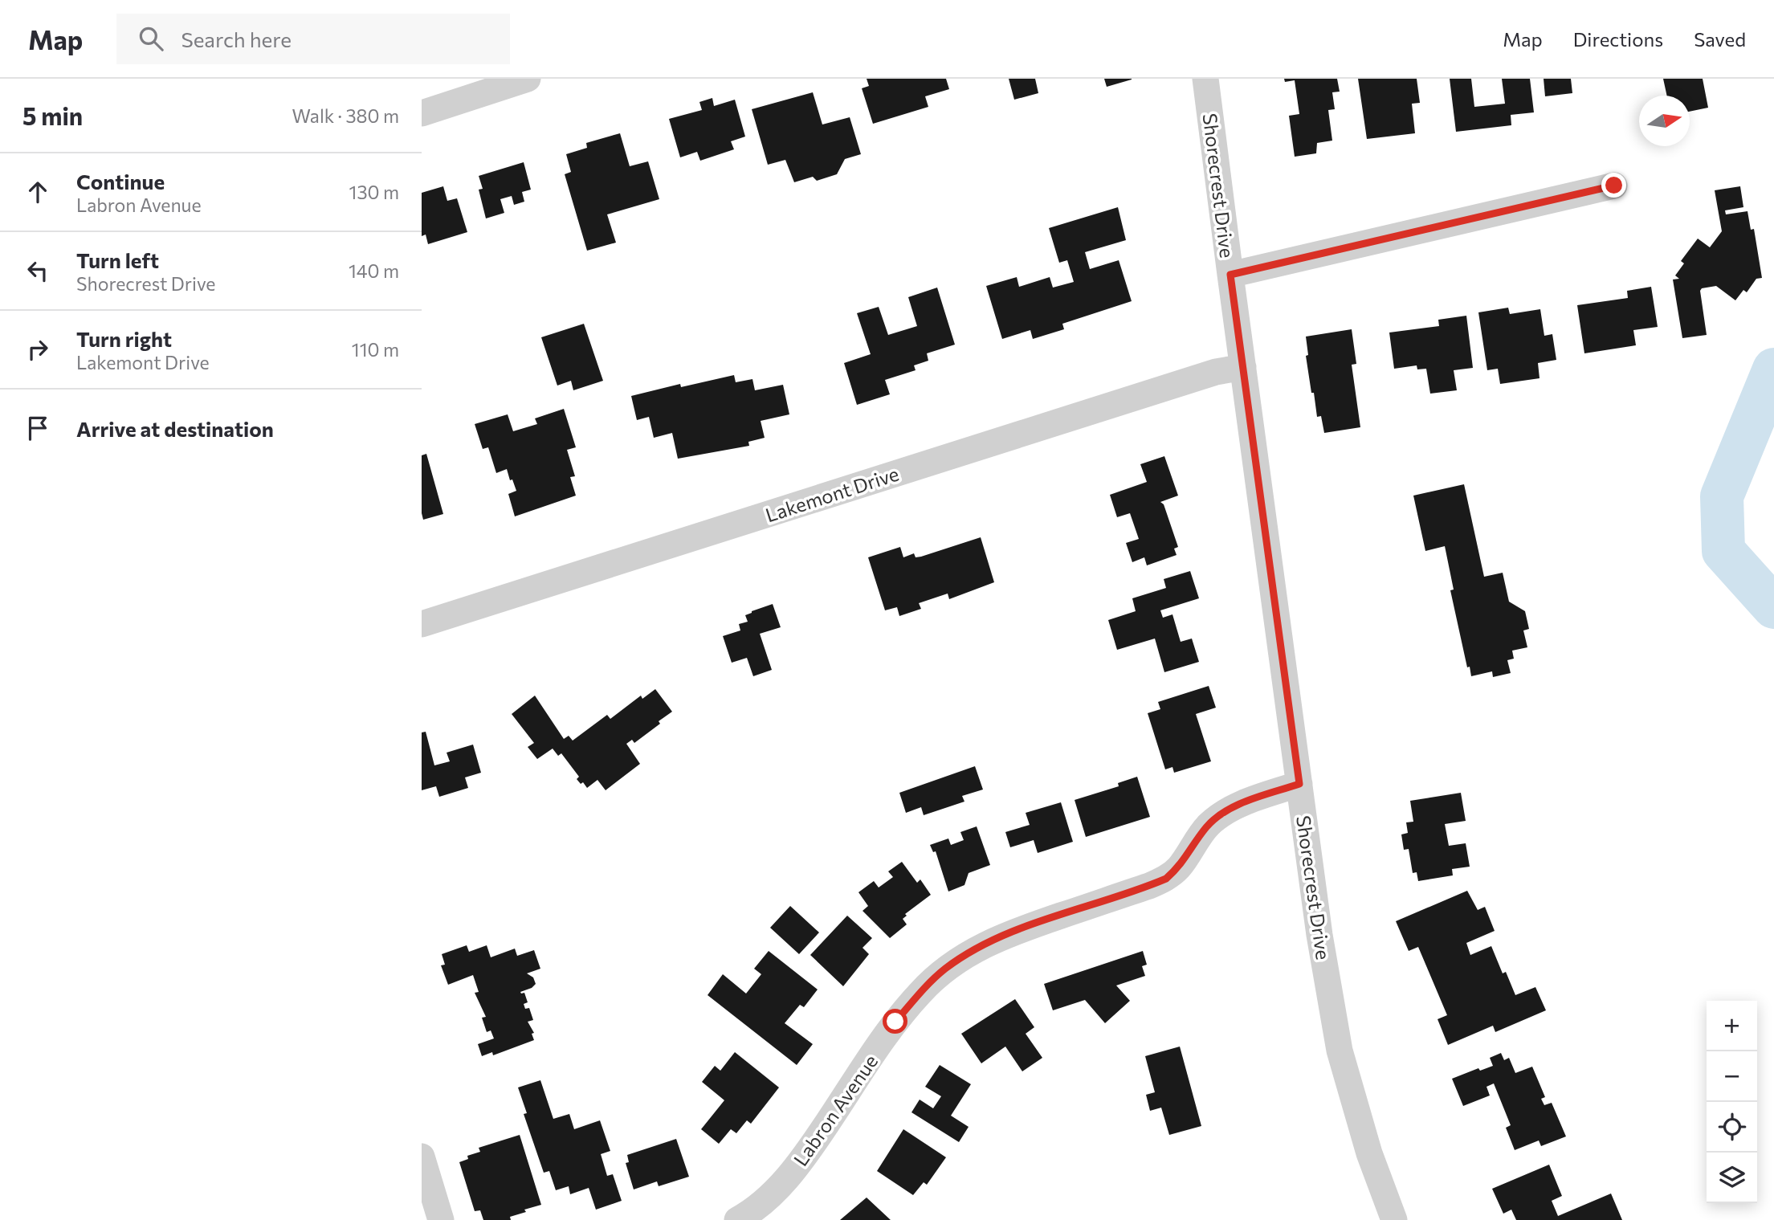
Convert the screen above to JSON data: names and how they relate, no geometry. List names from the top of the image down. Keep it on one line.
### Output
{"streets":{"street":["Shorecrest Drive","Lakemont Drive","Labron Avenue"]},"crossings":[["Shorecrest Drive","Lakemont Drive"],["Shorecrest Drive","Labron Avenue"]],"north":"right","page":{"header":"Map","search":"Search here","nav":["Map","Directions","Saved"],"heading":["5 min","Walk · 380 m"],"list":[["Continue","Labron Avenue","130 m"],["Turn left","Shorecrest Drive","140 m"],["Turn right","Lakemont Drive","110 m"],"Arrive at destination"],"map_buttons":["+","−"]}}
